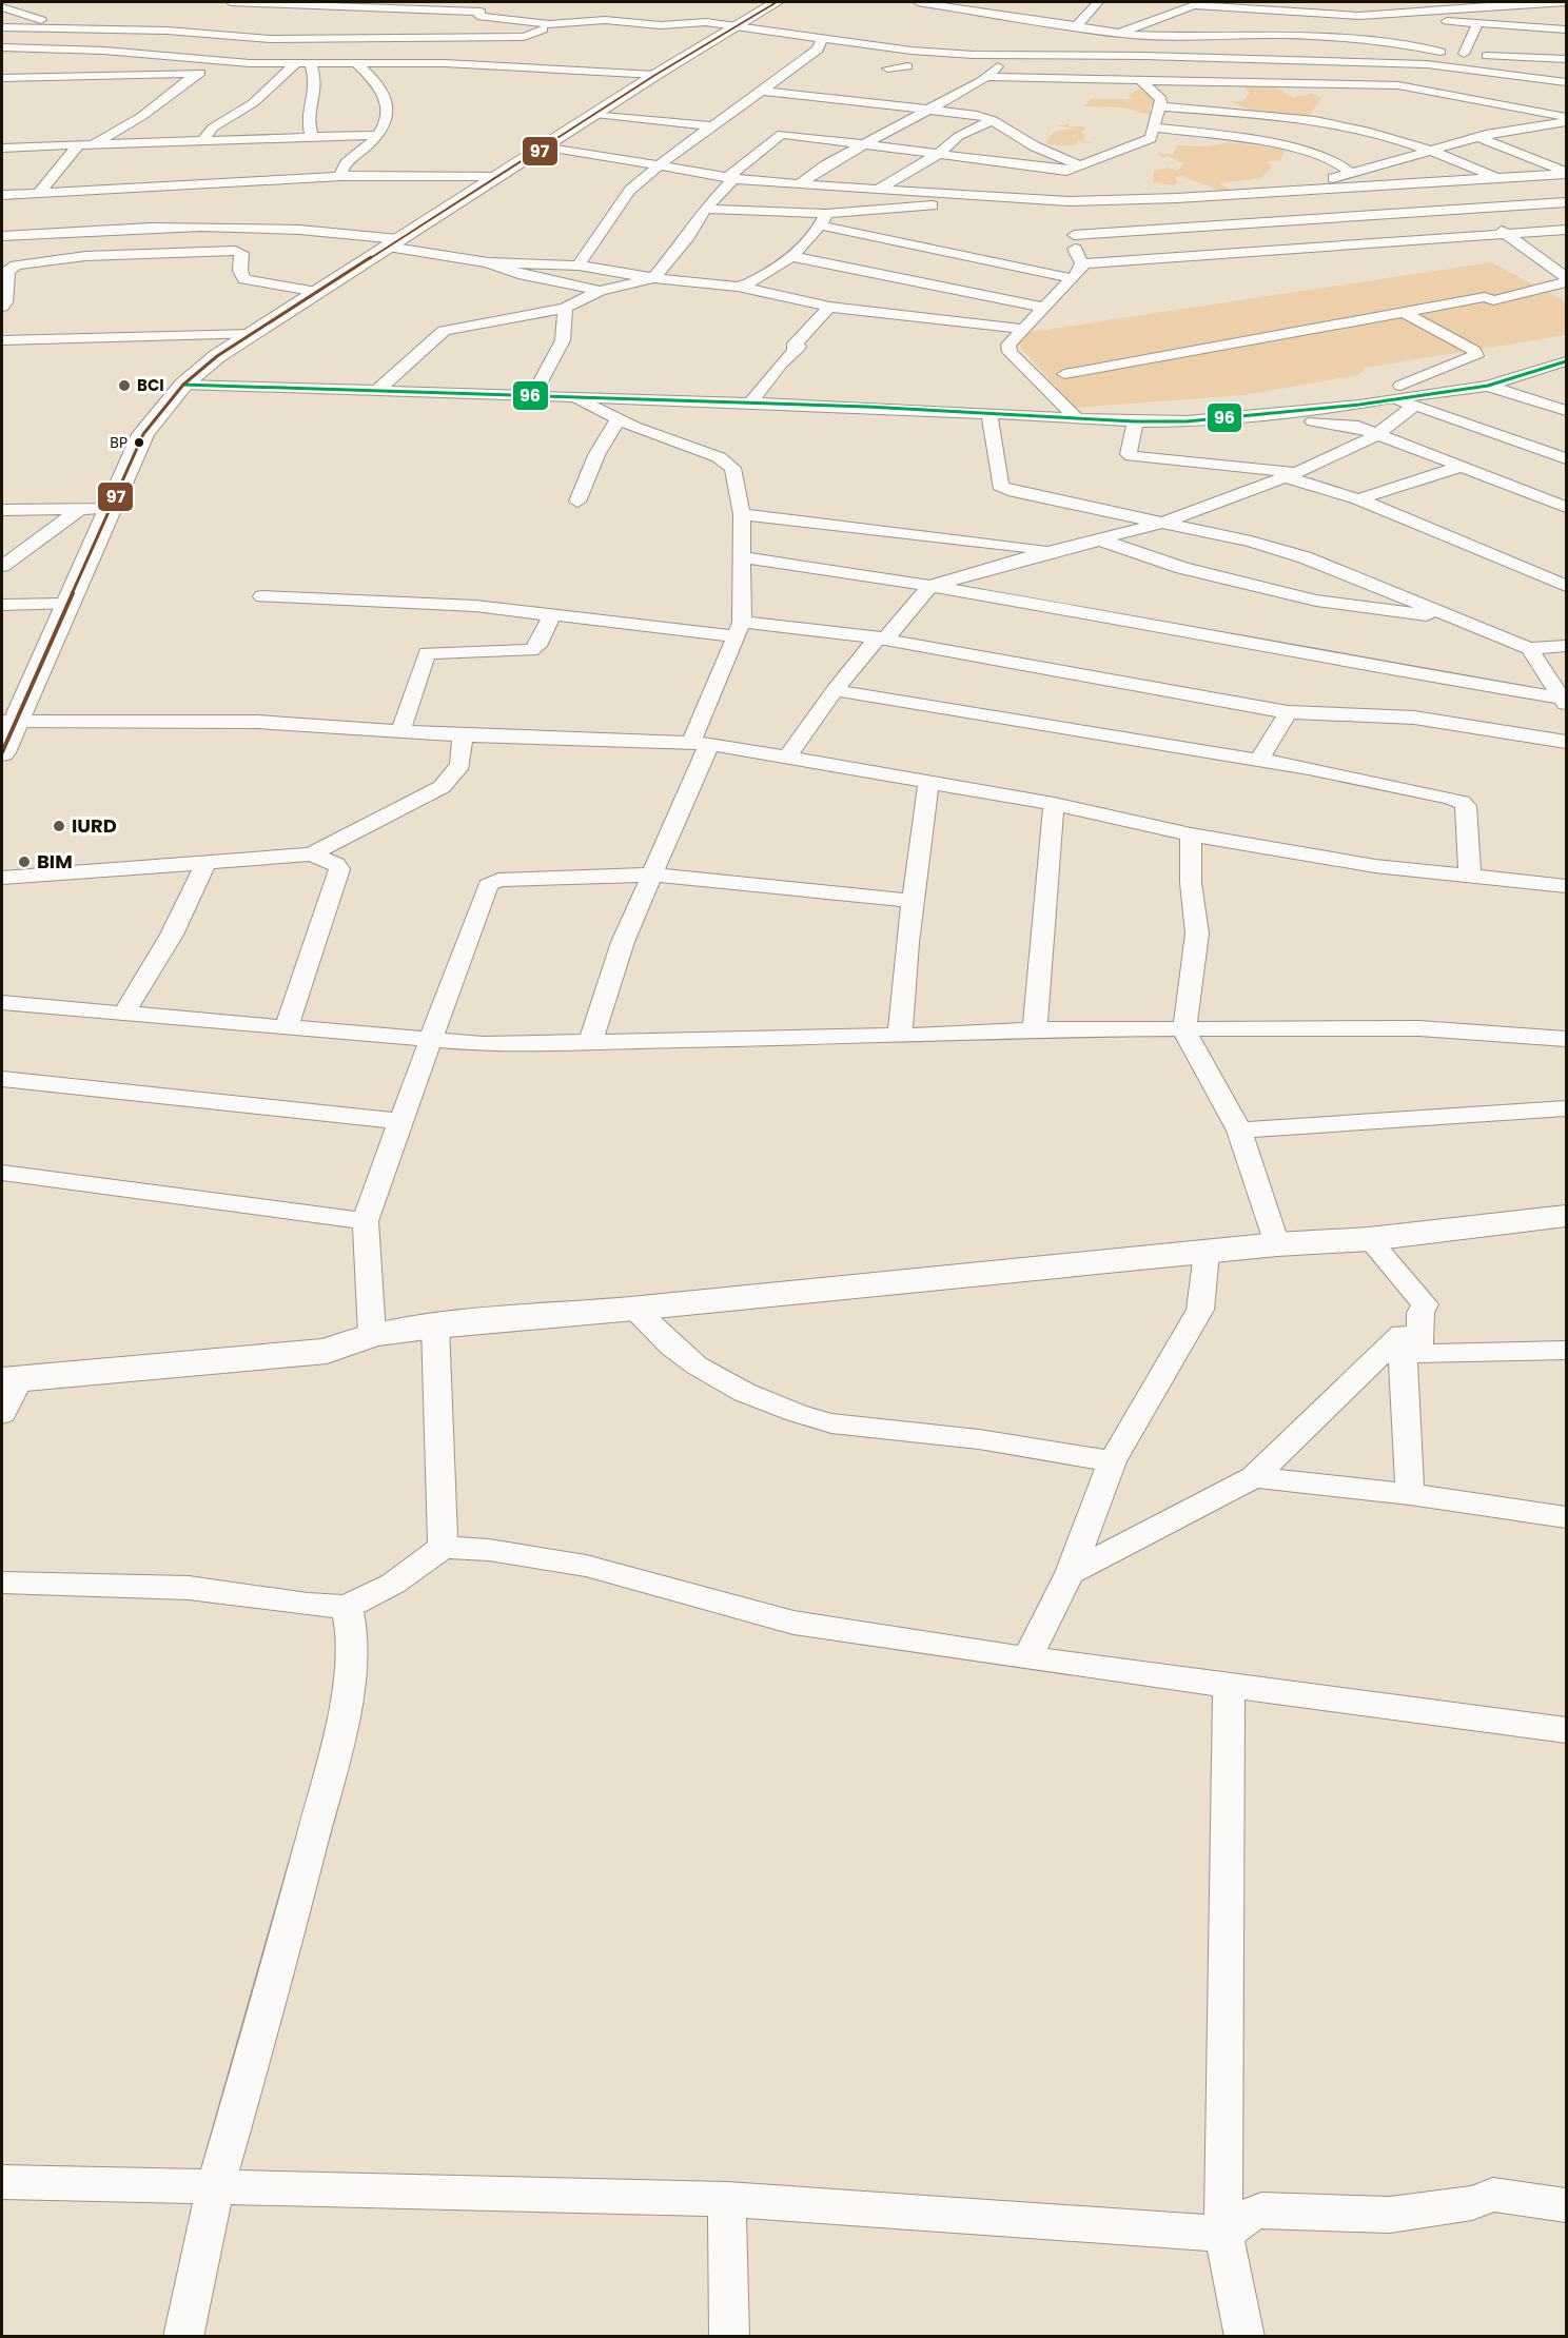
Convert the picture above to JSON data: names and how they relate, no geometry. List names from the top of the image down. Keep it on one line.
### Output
{"places":["BCI","BP","IURD","BIM"],"lines":["transit line 97","transit line 96"]}
